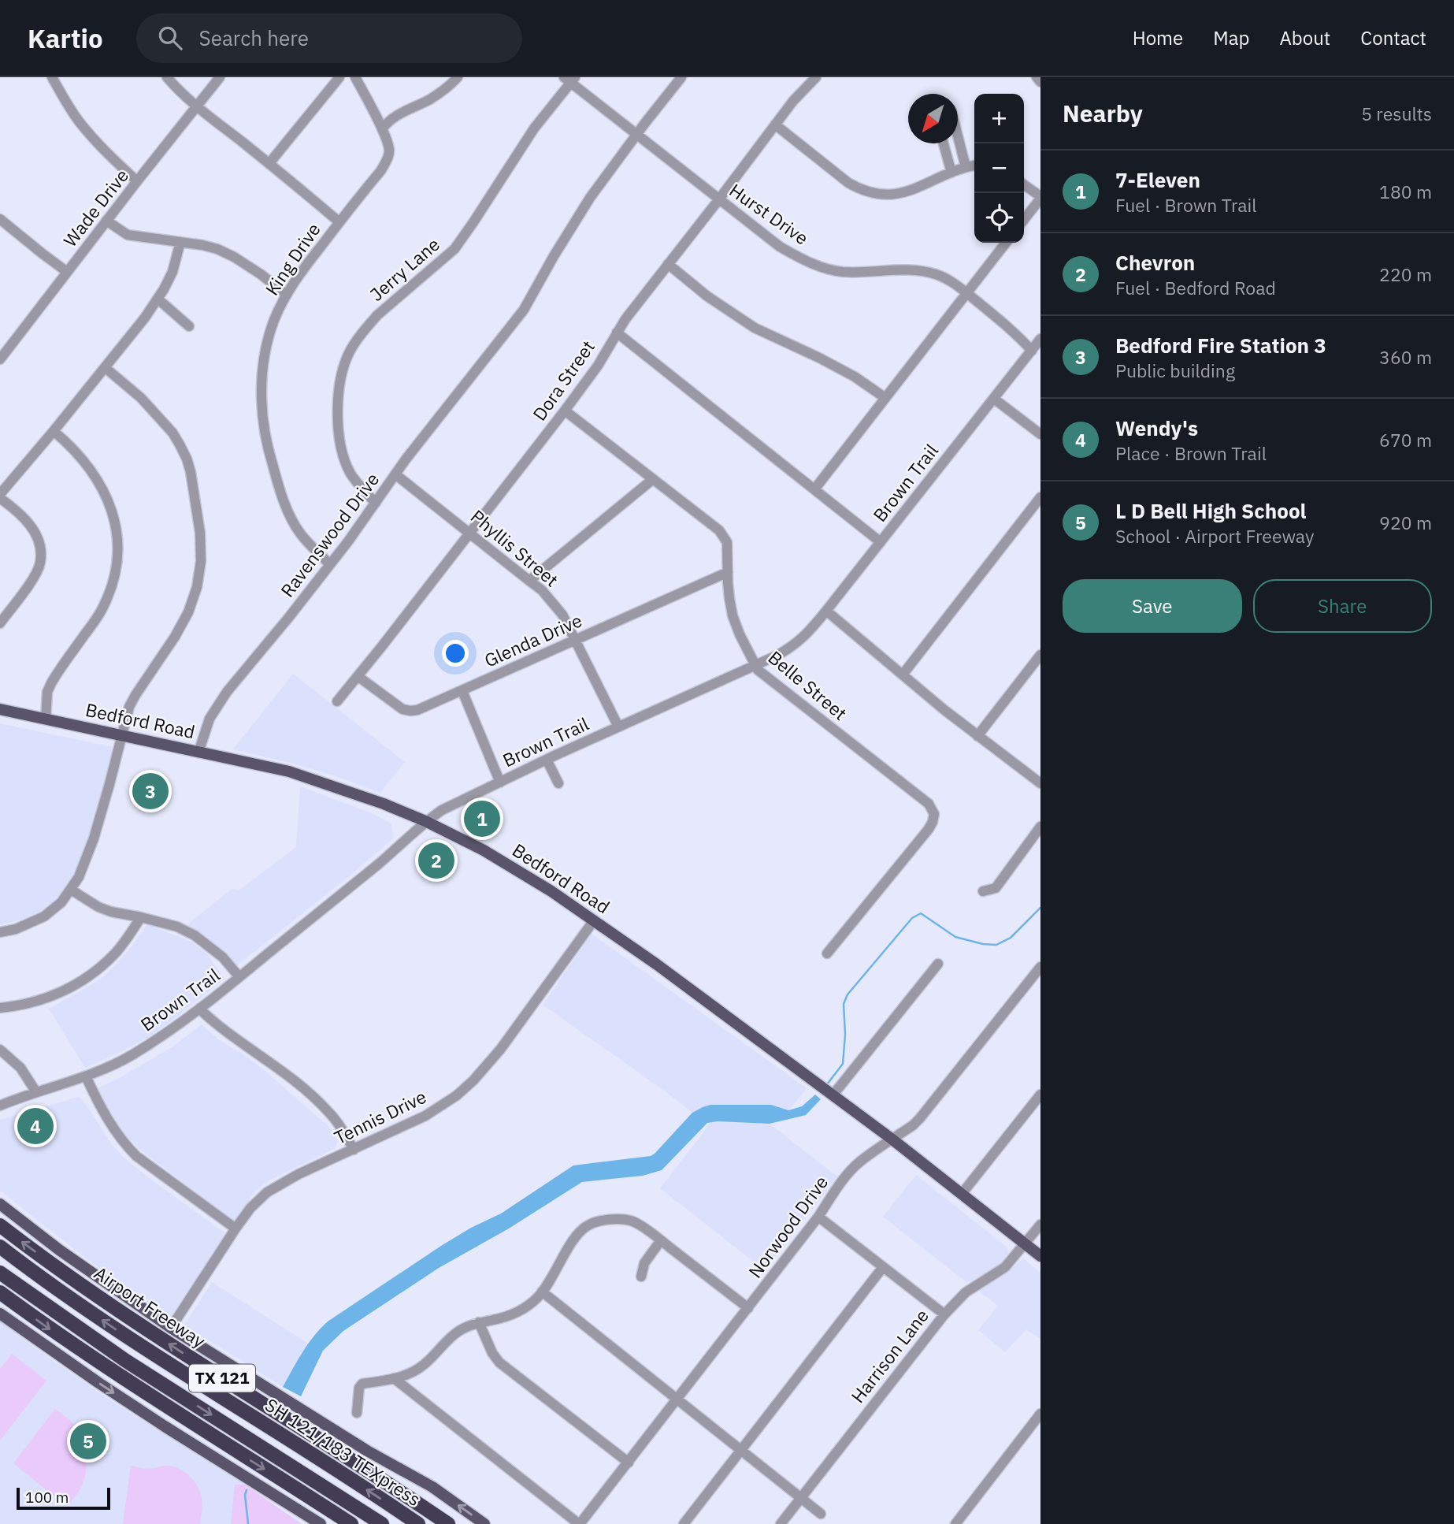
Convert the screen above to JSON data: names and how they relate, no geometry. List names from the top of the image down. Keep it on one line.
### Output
{"streets":{"highway":["Airport Freeway","TX 121","SH 121/183 TEXpress"],"main road":["Bedford Road"],"street":["Wade Drive","Hurst Drive","King Drive","Jerry Lane","Dora Street","Brown Trail","Ravenswood Drive","Phyllis Street","Glenda Drive","Belle Street","Tennis Drive","Norwood Drive","Harrison Lane"]},"crossings":[["Hurst Drive","Jerry Lane"],["Hurst Drive","Dora Street"],["Hurst Drive","Brown Trail"],["Hurst Drive","Ravenswood Drive"],["King Drive","Ravenswood Drive"],["Jerry Lane","Ravenswood Drive"],["Dora Street","Phyllis Street"],["Dora Street","Glenda Drive"],["Dora Street","Belle Street"],["Brown Trail","Phyllis Street"],["Brown Trail","Belle Street"],["Brown Trail","Bedford Road"],["Ravenswood Drive","Phyllis Street"],["Ravenswood Drive","Bedford Road"],["Phyllis Street","Glenda Drive"],["Glenda Drive","Belle Street"],["Bedford Road","Tennis Drive"],["Bedford Road","Norwood Drive"],["Bedford Road","Harrison Lane"],["Tennis Drive","Airport Freeway"]],"scale_bar":"100 m","north":"bottom left","page":{"header":"Kartio","search":"Search here","nav":["Home","Map","About","Contact"],"heading":["Nearby","5 results"],"map_buttons":["+","−"],"list":[{"mark":"1","name":"7-Eleven","note":"Fuel · Brown Trail","value":"180 m"},{"mark":"2","name":"Chevron","note":"Fuel · Bedford Road","value":"220 m"},{"mark":"3","name":"Bedford Fire Station 3","note":"Public building","value":"360 m"},{"mark":"4","name":"Wendy's","note":"Place · Brown Trail","value":"670 m"},{"mark":"5","name":"L D Bell High School","note":"School · Airport Freeway","value":"920 m"}],"buttons":["Save","Share"],"pins":["3","1","2","4","5"],"scale":"100 m"}}
